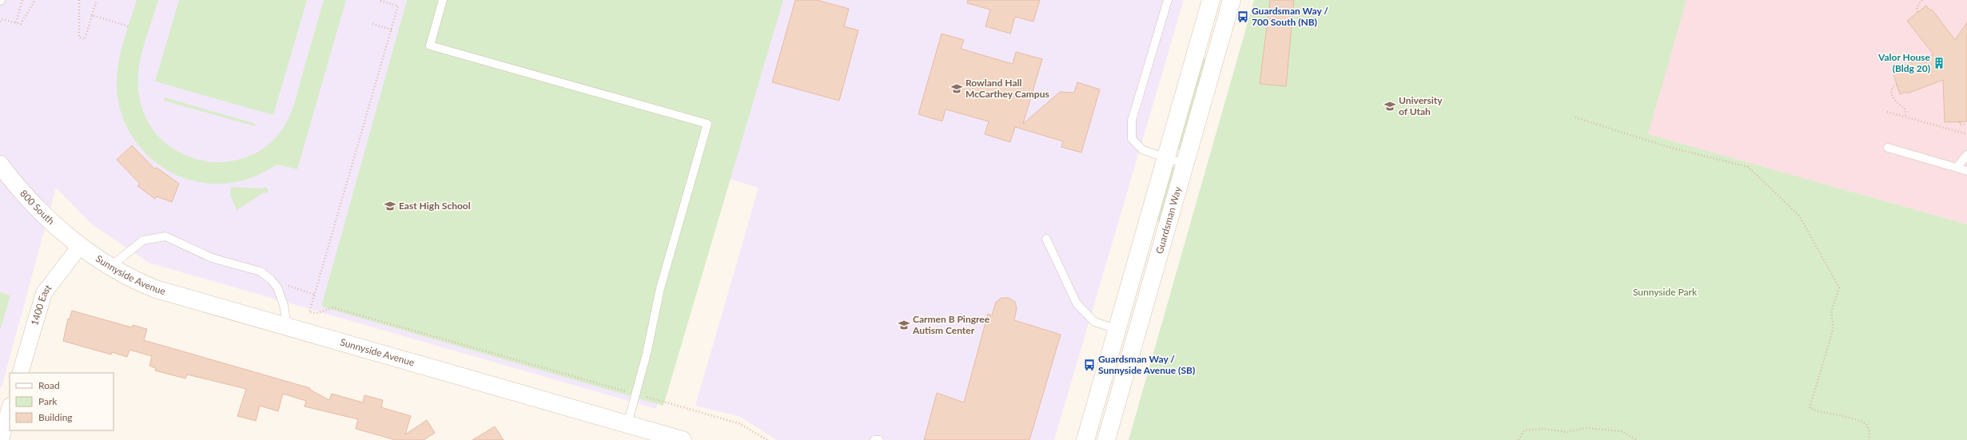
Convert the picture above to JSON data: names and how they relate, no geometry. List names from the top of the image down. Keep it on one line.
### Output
{"streets":{"street":["800 South","Guardsman Way","Sunnyside Avenue","1400 East"]},"crossings":[["800 South","Sunnyside Avenue"],["800 South","1400 East"],["Sunnyside Avenue","1400 East"]],"parks":["Sunnyside Park"],"places":{"bus stop":["Guardsman Way / 700 South (NB)","Guardsman Way / Sunnyside Avenue (SB)"],"building":["Valor House (Bldg 20)"],"school or university":["Rowland Hall McCarthey Campus","University of Utah","East High School","Carmen B Pingree Autism Center"]},"legend":["Road","Park","Building"]}
